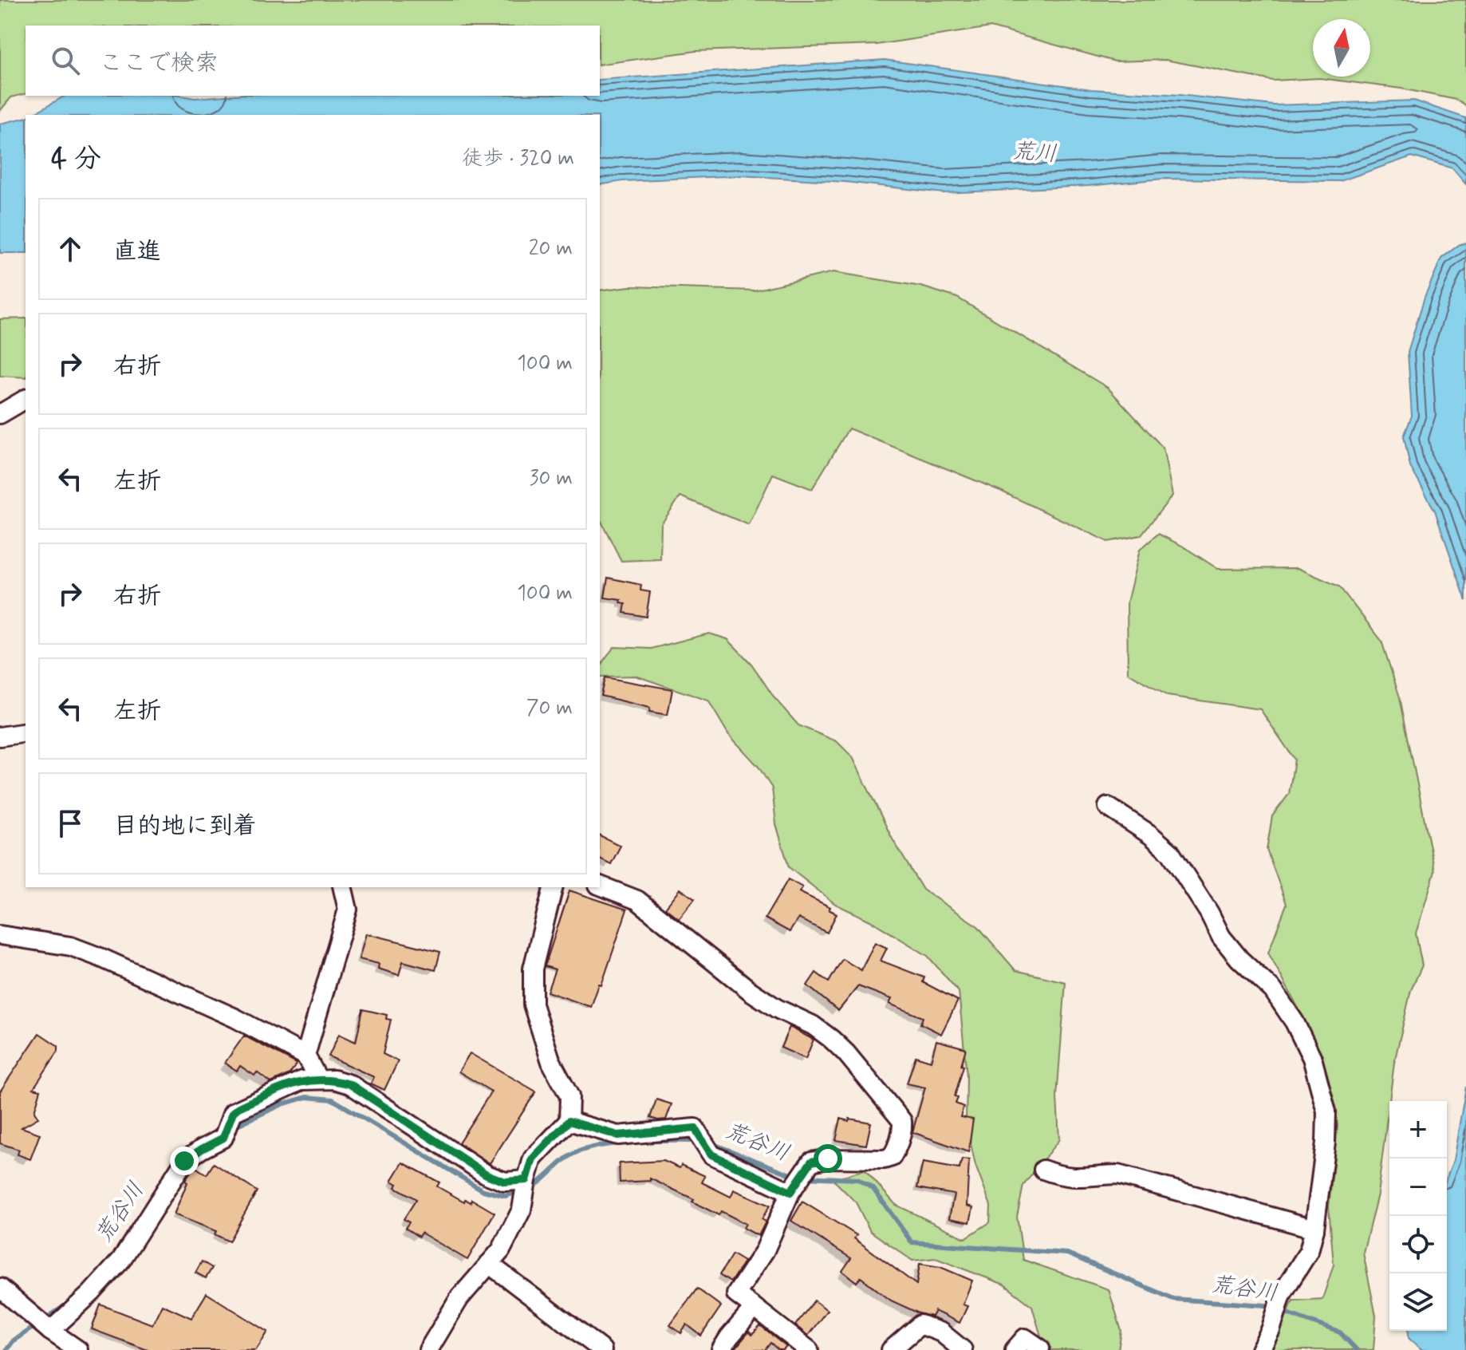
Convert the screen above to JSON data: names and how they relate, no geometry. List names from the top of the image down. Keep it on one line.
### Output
{"water":["荒川","荒谷川"],"north":"top","page":{"search":"ここで検索","heading":["4 分","徒歩 · 320 m"],"list":[["直進","20 m"],["右折","100 m"],["左折","30 m"],["右折","100 m"],["左折","70 m"],"目的地に到着"],"map_buttons":["+","−"]}}
